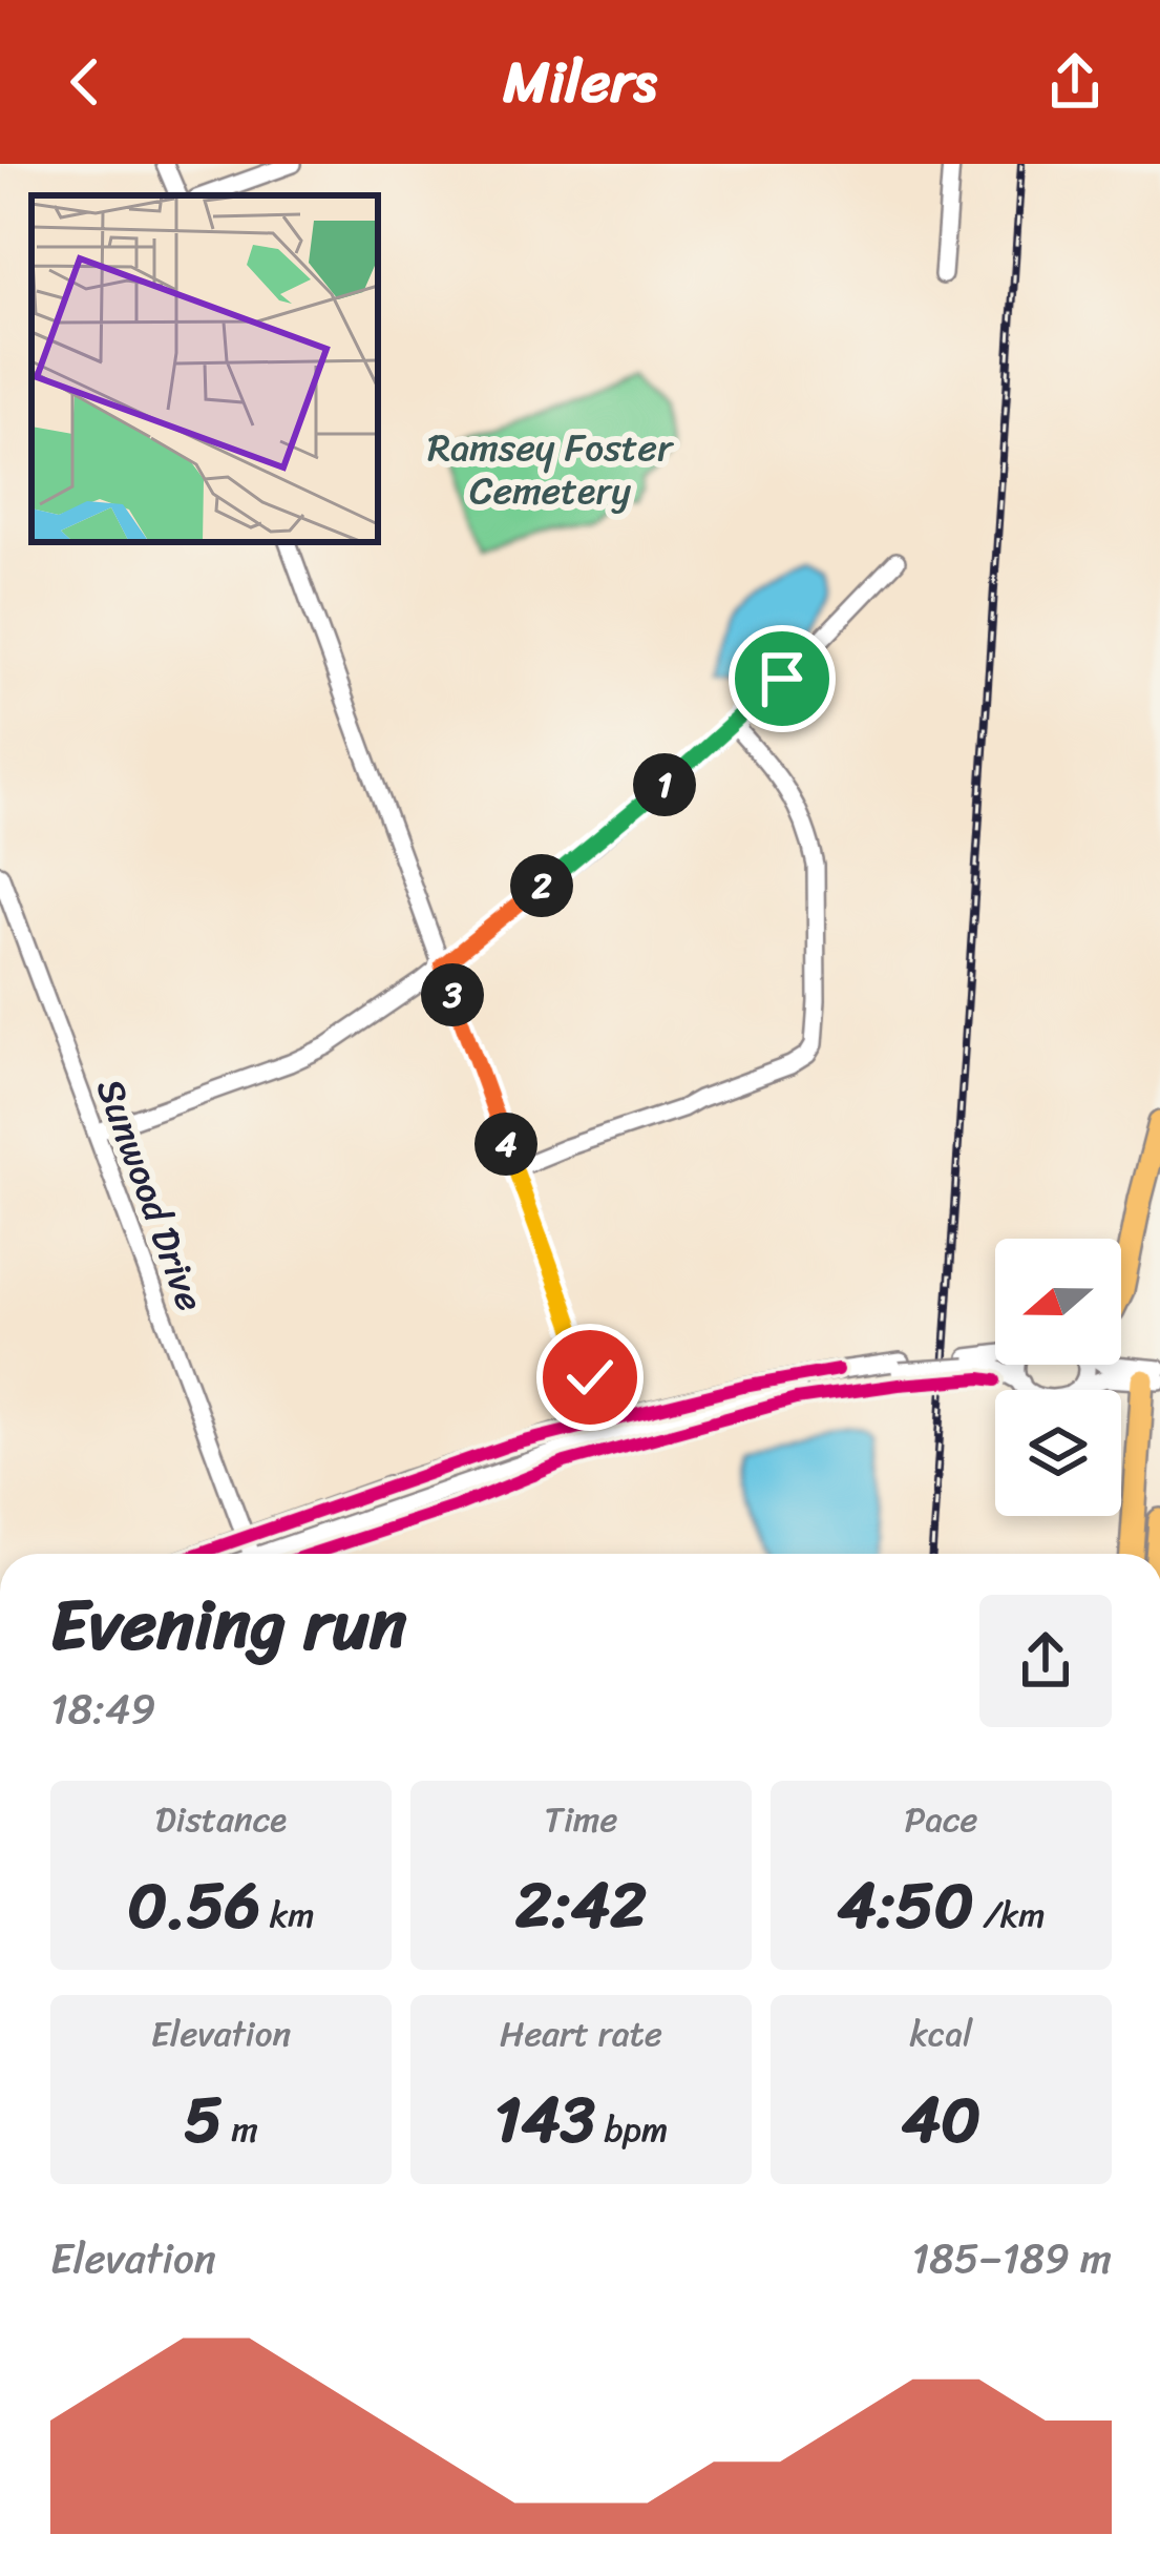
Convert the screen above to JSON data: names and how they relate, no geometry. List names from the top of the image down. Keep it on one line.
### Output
{"streets":{"street":["Sunwood Drive"]},"parks":["Ramsey Foster Cemetery"],"north":"left","page":{"header":"Milers","pins":["1","2","3","4"],"heading":["Evening run","18:49"],"stats":[["Distance","0.56 km"],["Time","2:42"],["Pace","4:50 /km"],["Elevation","5 m"],["Heart rate","143 bpm"],["kcal","40"]],"chart":["Elevation","185–189 m"]}}
